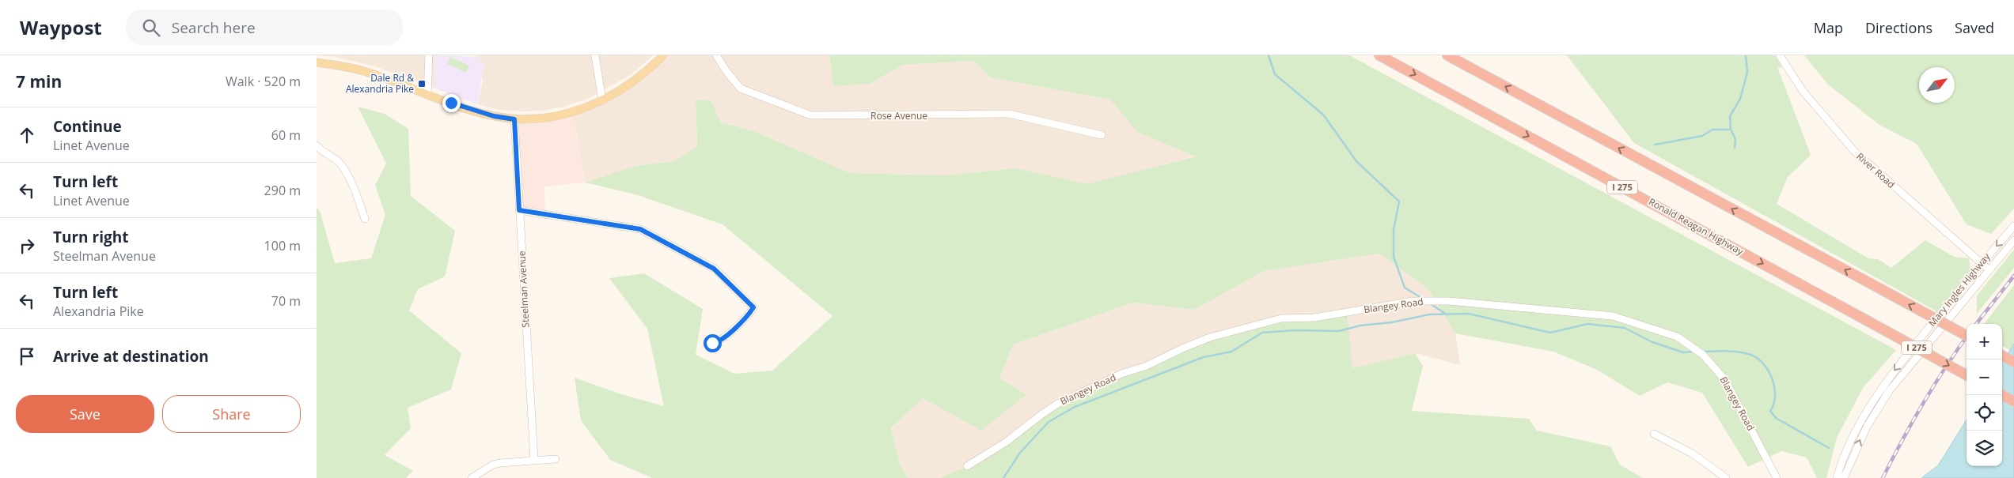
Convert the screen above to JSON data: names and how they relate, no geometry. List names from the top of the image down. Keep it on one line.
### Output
{"streets":{"highway":["I 275","Ronald Reagan Highway"],"street":["Rose Avenue","River Road","Steelman Avenue","Mary Ingles Highway","Blangey Road"]},"crossings":[["River Road","Mary Ingles Highway"]],"places":{"transit":["Dale Rd & Alexandria Pike"]},"north":"top right","page":{"header":"Waypost","search":"Search here","nav":["Map","Directions","Saved"],"heading":["7 min","Walk · 520 m"],"list":[["Continue","Linet Avenue","60 m"],["Turn left","Linet Avenue","290 m"],["Turn right","Steelman Avenue","100 m"],["Turn left","Alexandria Pike","70 m"],"Arrive at destination"],"map_buttons":["+","−"],"buttons":["Save","Share"]}}
